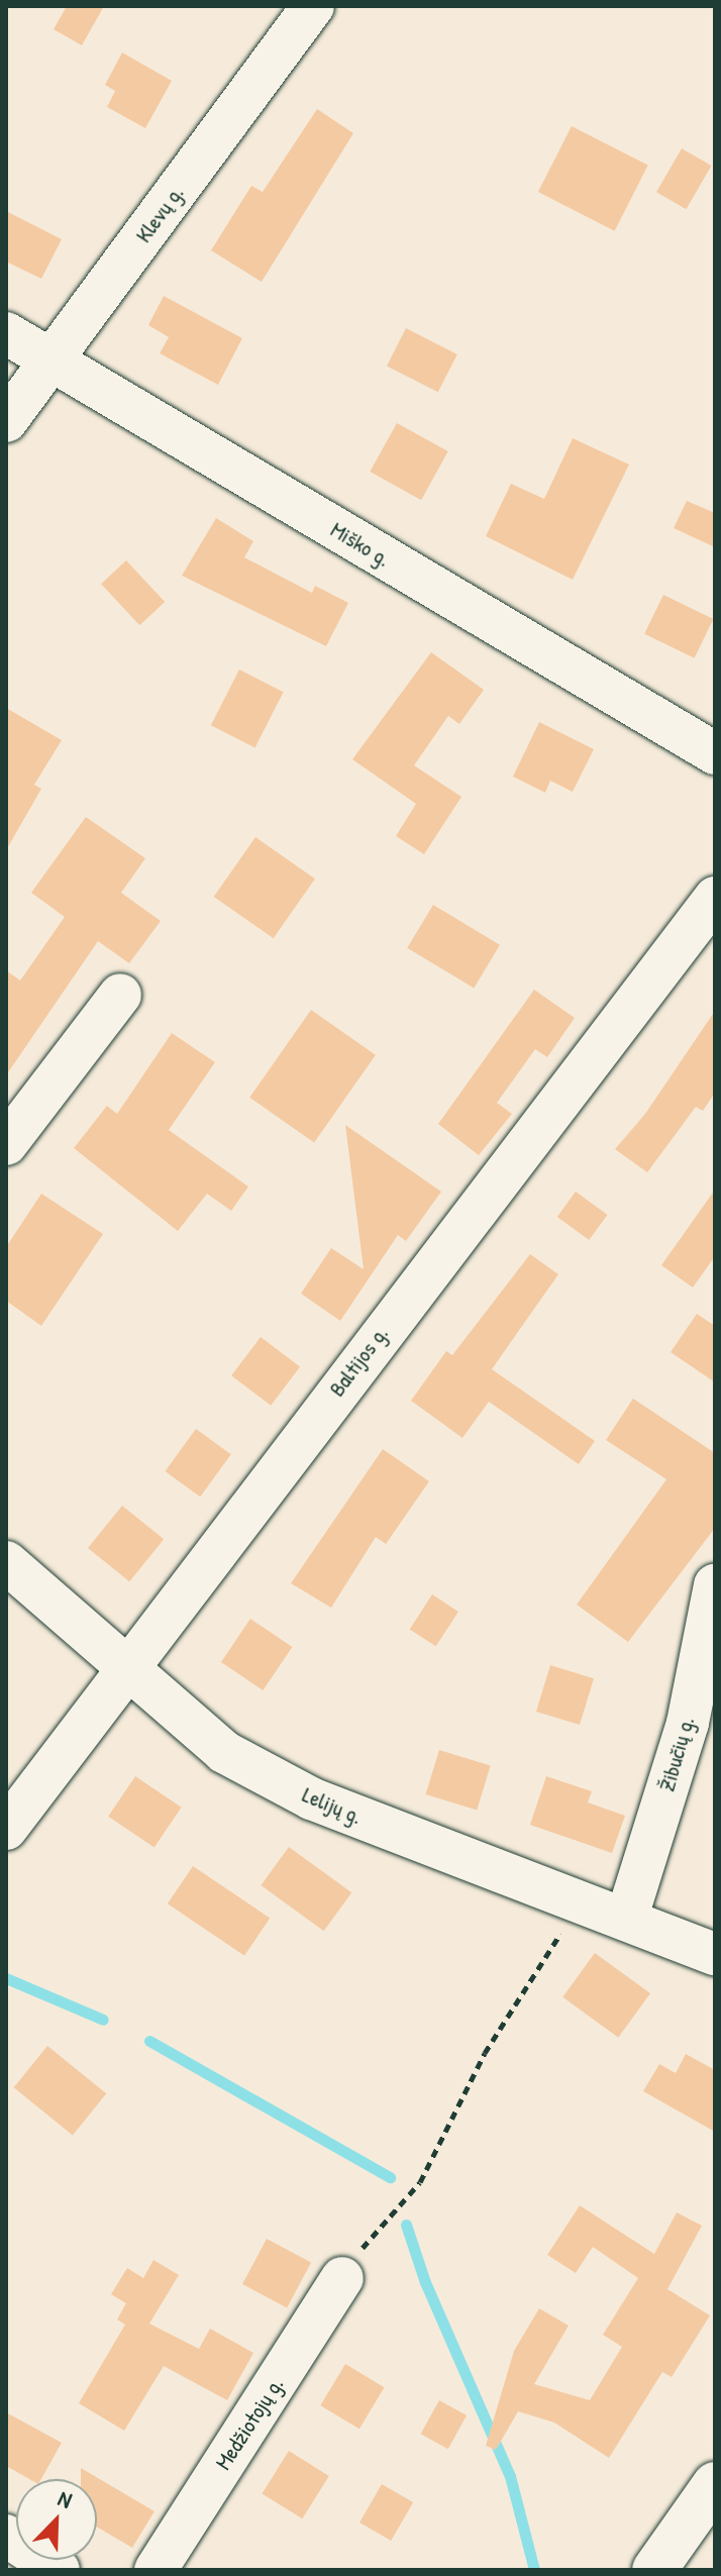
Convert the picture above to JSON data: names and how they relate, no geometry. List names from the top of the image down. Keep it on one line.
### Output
{"streets":{"street":["Klevų g.","Miško g.","Baltijos g.","Žibučių g.","Lelijų g.","Medžiotojų g."]},"crossings":[["Klevų g.","Miško g."],["Baltijos g.","Lelijų g."],["Žibučių g.","Lelijų g."]],"north":"top right"}
